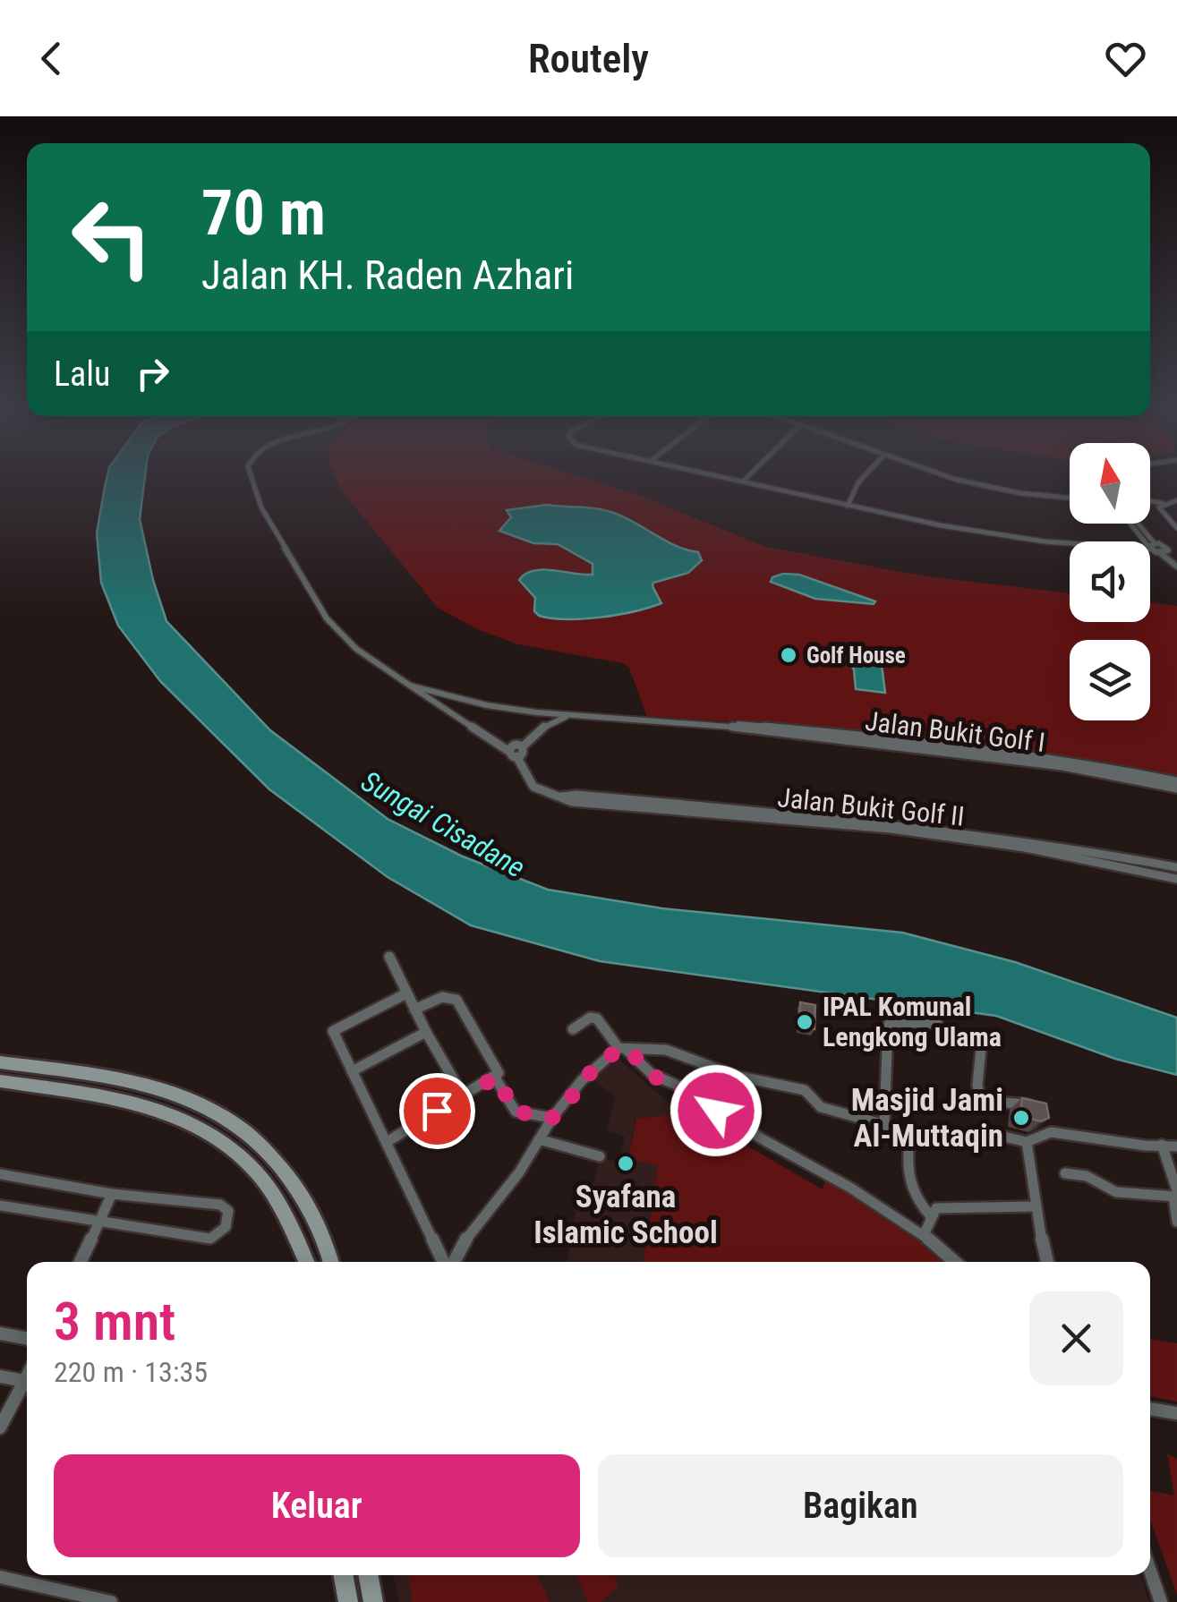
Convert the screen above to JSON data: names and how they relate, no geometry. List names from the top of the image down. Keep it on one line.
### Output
{"streets":{"street":["Jalan Bukit Golf I","Jalan Bukit Golf II"]},"crossings":[["Jalan Bukit Golf I","Jalan Bukit Golf II"]],"water":["Sungai Cisadane"],"places":["Golf House","IPAL Komunal Lengkong Ulama","Masjid Jami Al-Muttaqin","Syafana Islamic School"],"north":"top","page":{"header":"Routely","turn":["70 m","Jalan KH. Raden Azhari"],"then":"Lalu","heading":["3 mnt","220 m · 13:35"],"buttons":["Keluar","Bagikan"]}}
